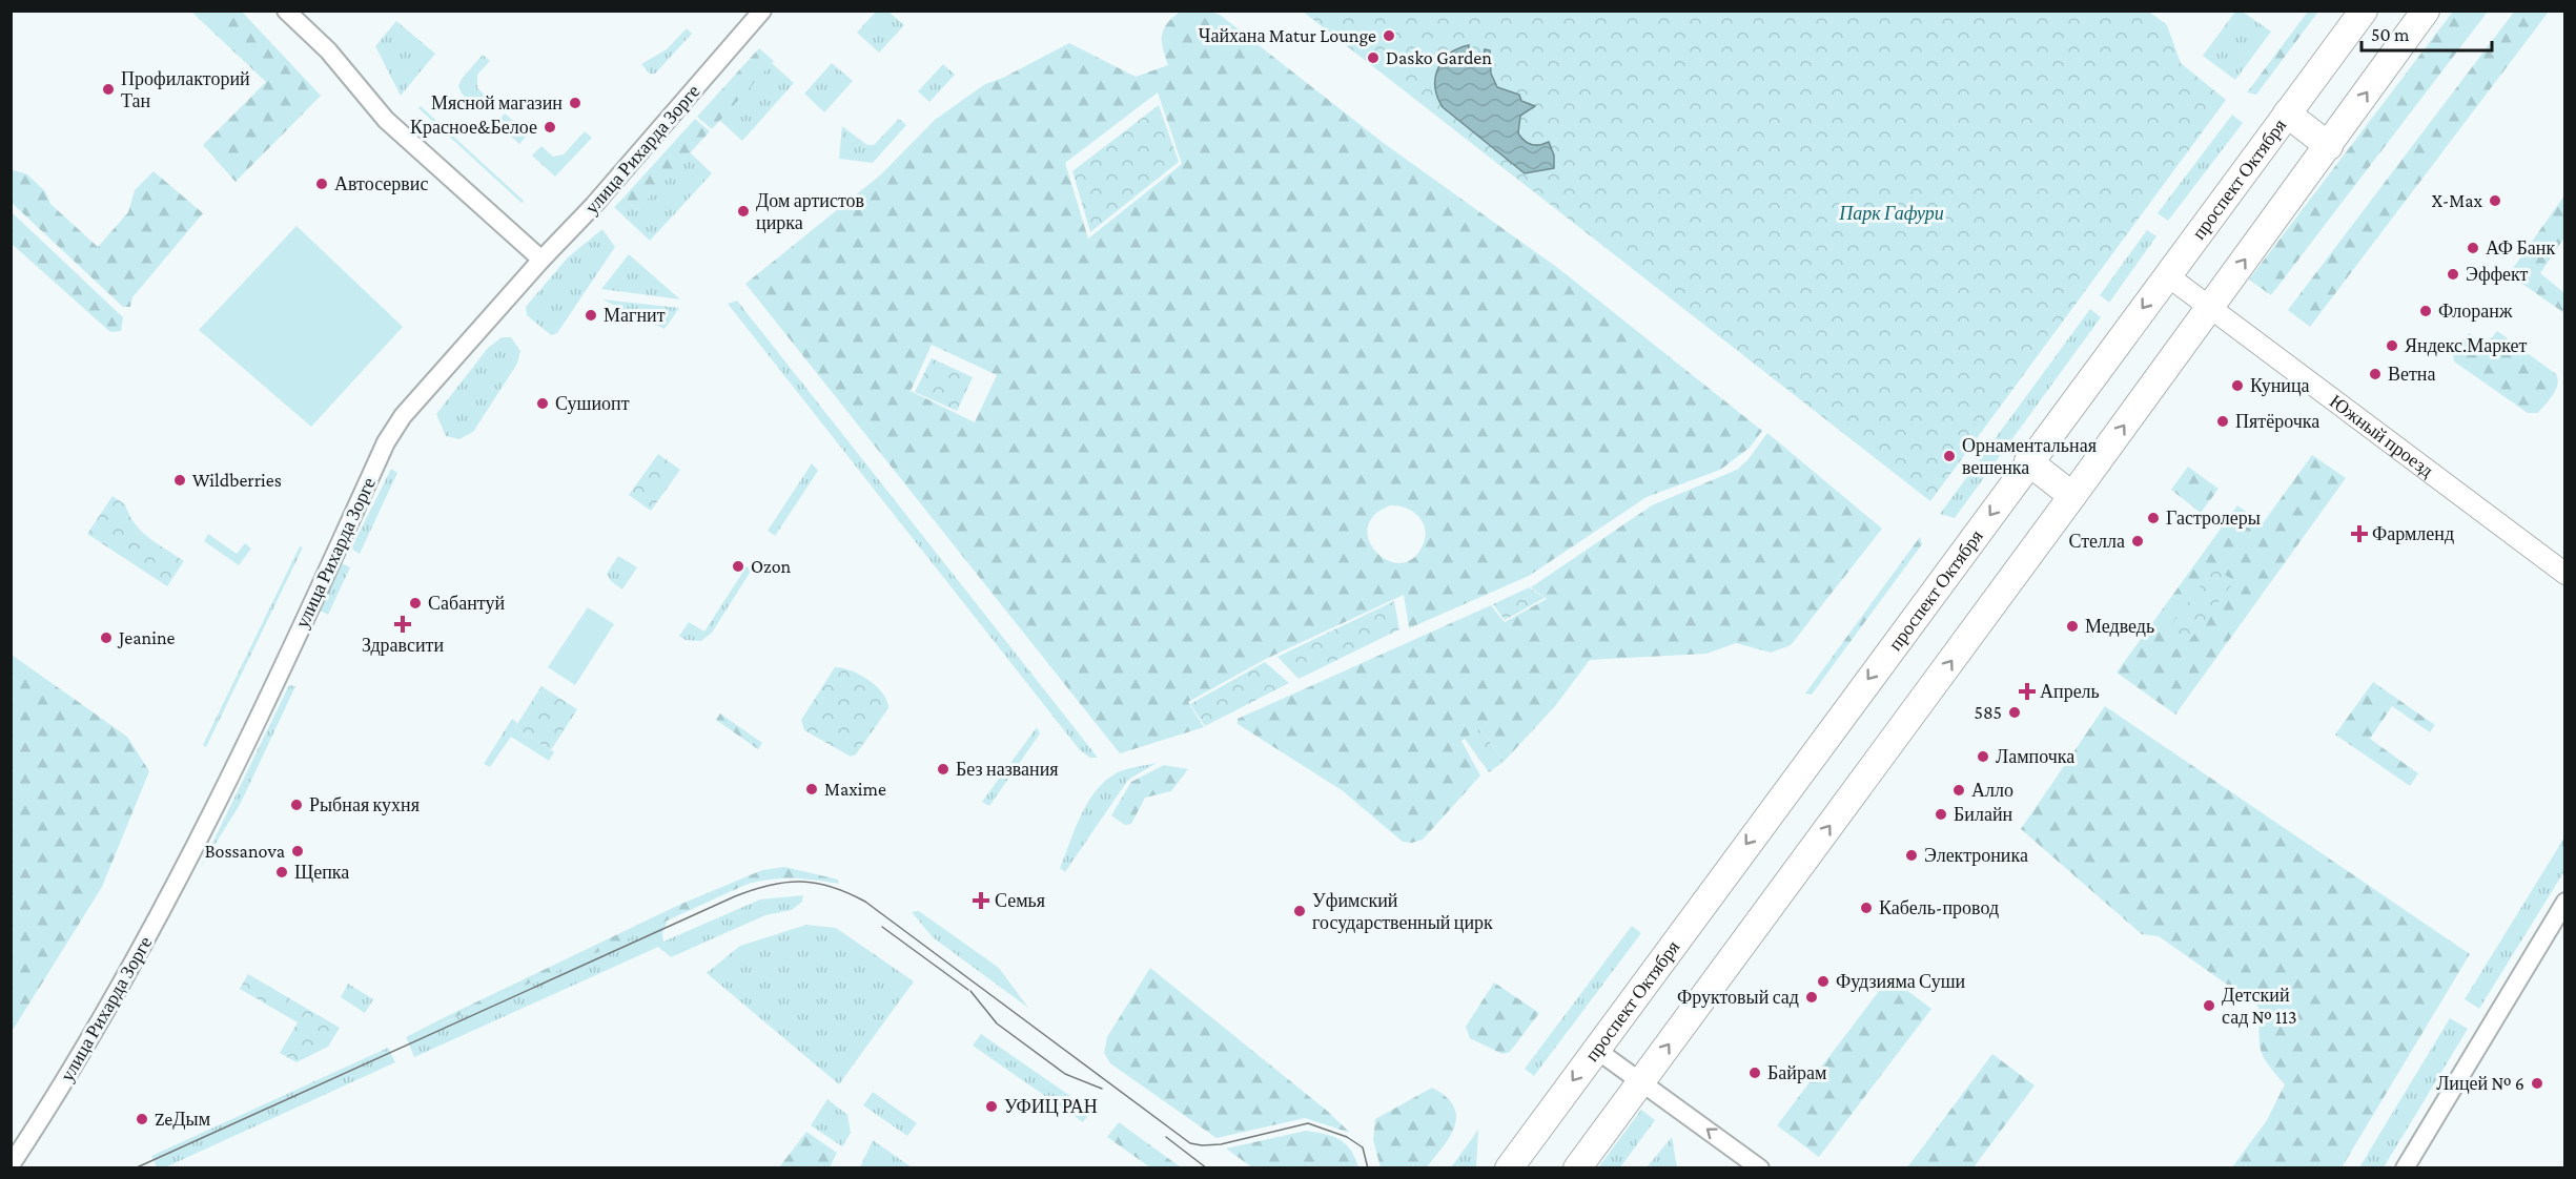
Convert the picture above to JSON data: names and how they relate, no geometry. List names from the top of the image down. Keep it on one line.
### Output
{"streets":{"main road":["проспект Октября"],"street":["улица Рихарда Зорге","Южный проезд"]},"crossings":[["проспект Октября","Южный проезд"]],"parks":["Парк Гафури"],"places":{"other":["Чайхана Matur Lounge","Dasko Garden","Профилакторий Тан","Мясной магазин","Красное&Белое","Автосервис","X-Max","Дом артистов цирка","АФ Банк","Эффект","Флоранж","Магнит","Яндекс.Маркет","Ветна","Куница","Сушиопт","Пятёрочка","Орнаментальная вешенка","Wildberries","Гастролеры","Стелла","Ozon","Сабантуй","Медведь","Jeanine","585","Лампочка","Без названия","Maxime","Алло","Рыбная кухня","Билайн","Bossanova","Электроника","Щепка","Кабель-провод","Уфимский государственный цирк","Фудзияма Суши","Фруктовый сад","Детский сад № 113","Байрам","Лицей № 6","УФИЦ РАН","ZeДым"],"health":["Фармленд","Здравсити","Апрель","Семья"]},"scale_bar":"50 m"}
